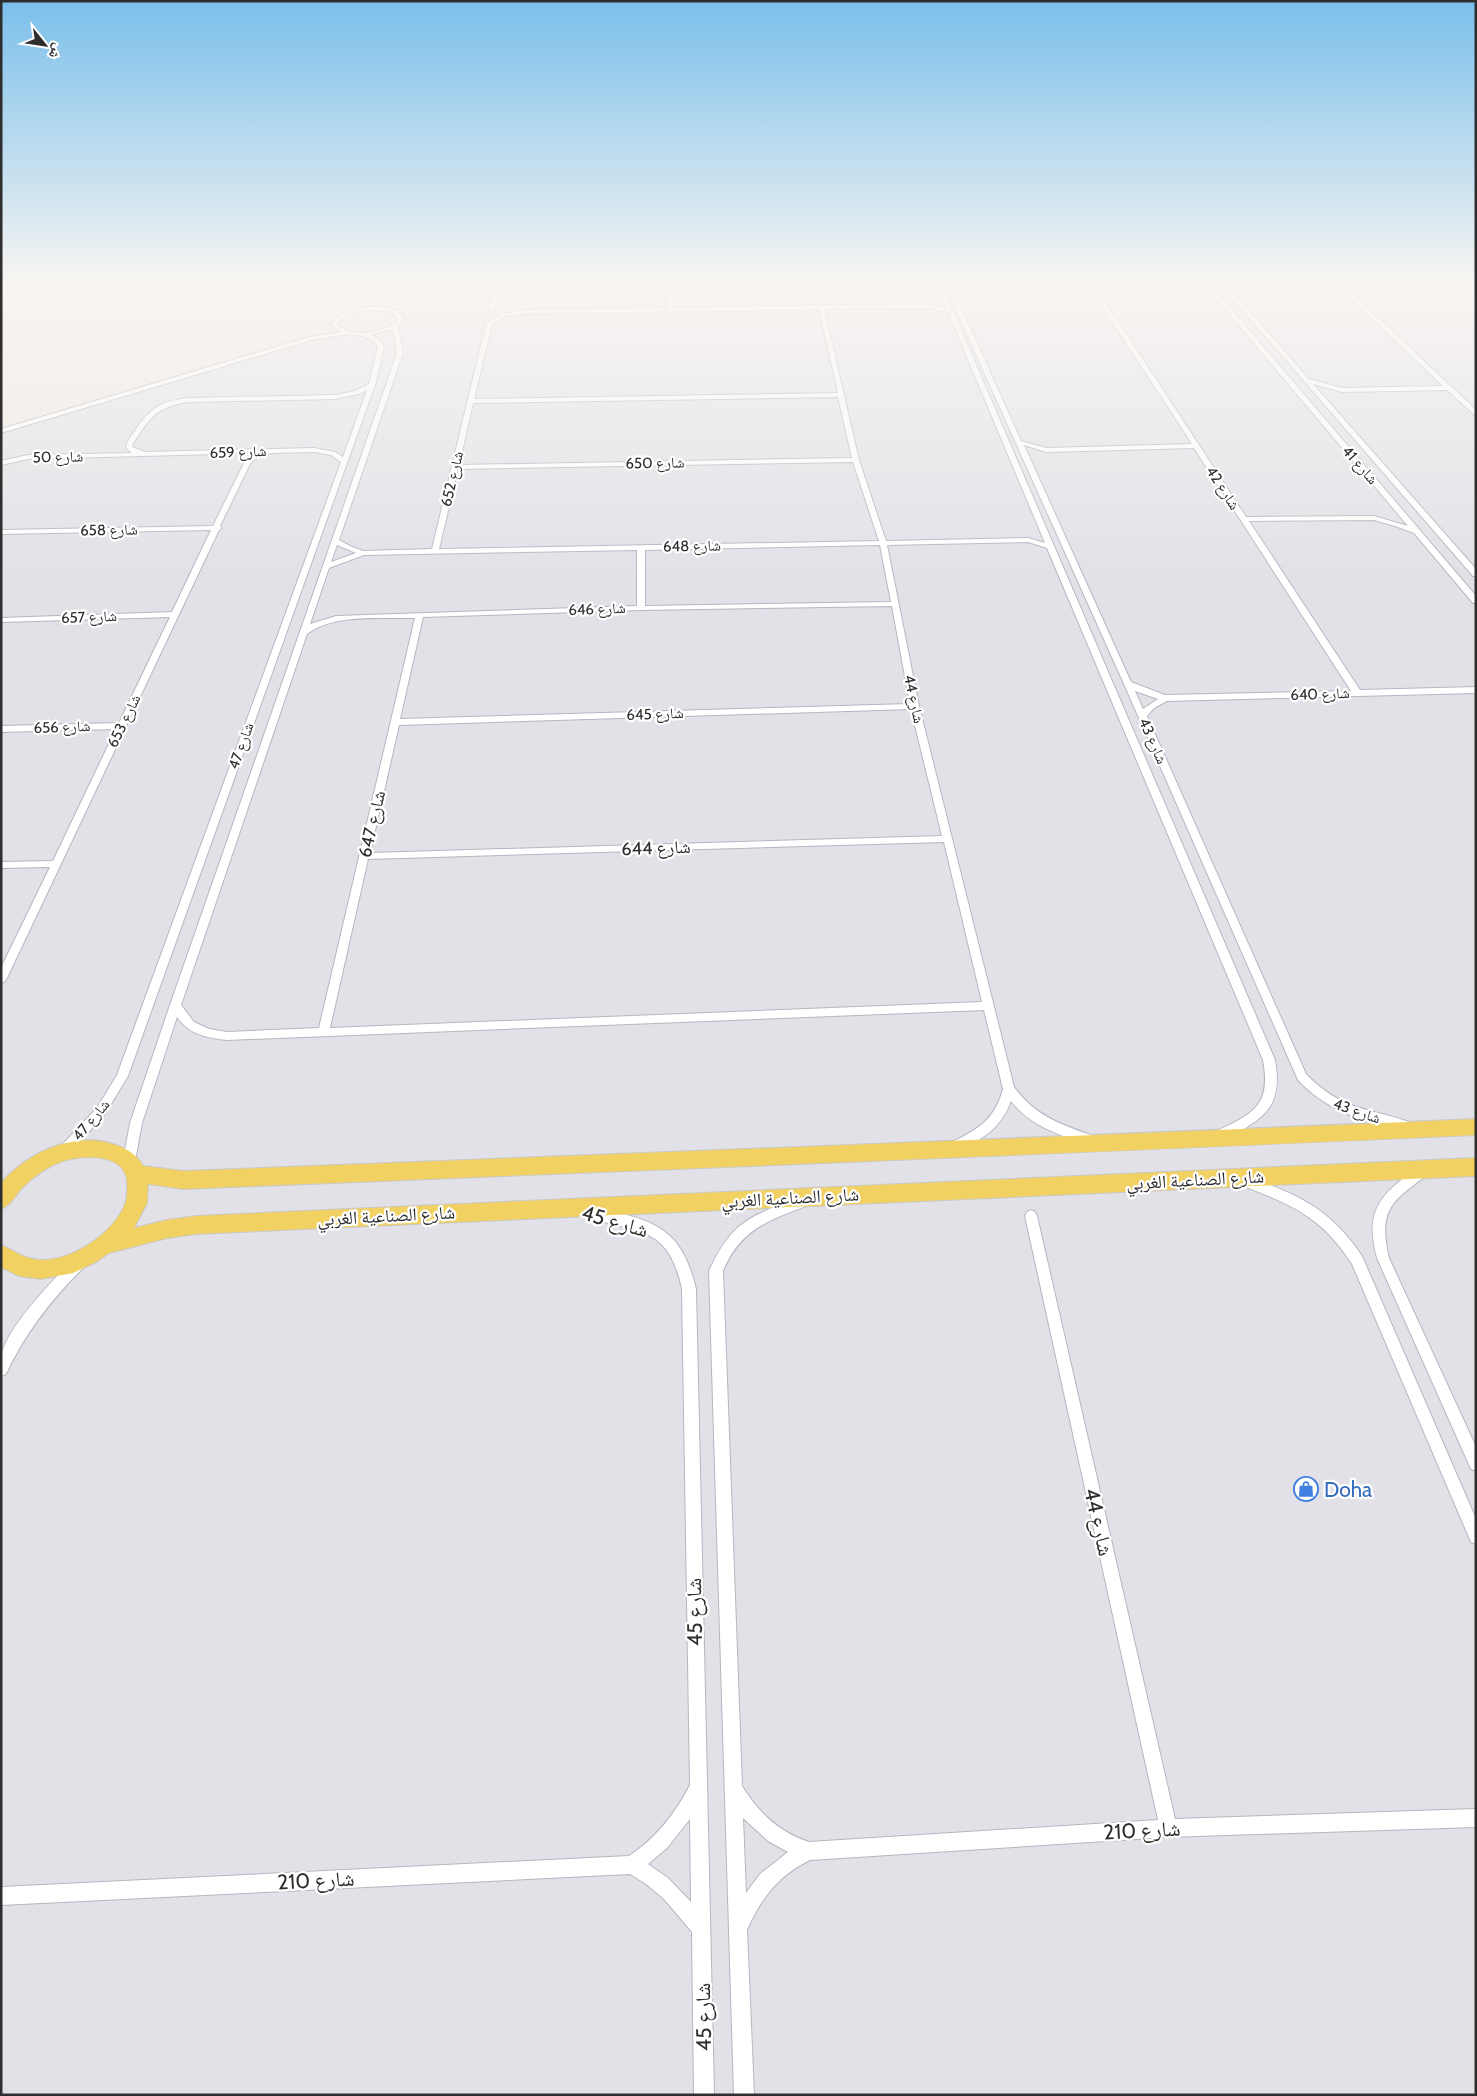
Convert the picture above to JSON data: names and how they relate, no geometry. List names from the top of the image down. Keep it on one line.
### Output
{"streets":{"main road":["شارع الصناعية الغربي"],"street":["شارع 659","شارع 50","شارع 650","شارع 41","شارع 652","شارع 42","شارع 658","شارع 648","شارع 646","شارع 657","شارع 640","شارع 44","شارع 645","شارع 653","شارع 656","شارع 43","شارع 47","شارع 647","شارع 644","شارع 45","شارع 210"]},"crossings":[["شارع 659","شارع 50"],["شارع 659","شارع 47"],["شارع 650","شارع 652"],["شارع 650","شارع 44"],["شارع 652","شارع 648"],["شارع 42","شارع 640"],["شارع 658","شارع 653"],["شارع 648","شارع 44"],["شارع 648","شارع 43"],["شارع 648","شارع 47"],["شارع 646","شارع 44"],["شارع 646","شارع 47"],["شارع 646","شارع 647"],["شارع 657","شارع 653"],["شارع 640","شارع 43"],["شارع 44","شارع 645"],["شارع 44","شارع 644"],["شارع 44","شارع 210"],["شارع 645","شارع 647"],["شارع 653","شارع 656"],["شارع 647","شارع 644"],["شارع الصناعية الغربي","شارع 45"],["شارع 45","شارع 210"]],"places":{"shop":["Doha"]},"north":"bottom right"}
